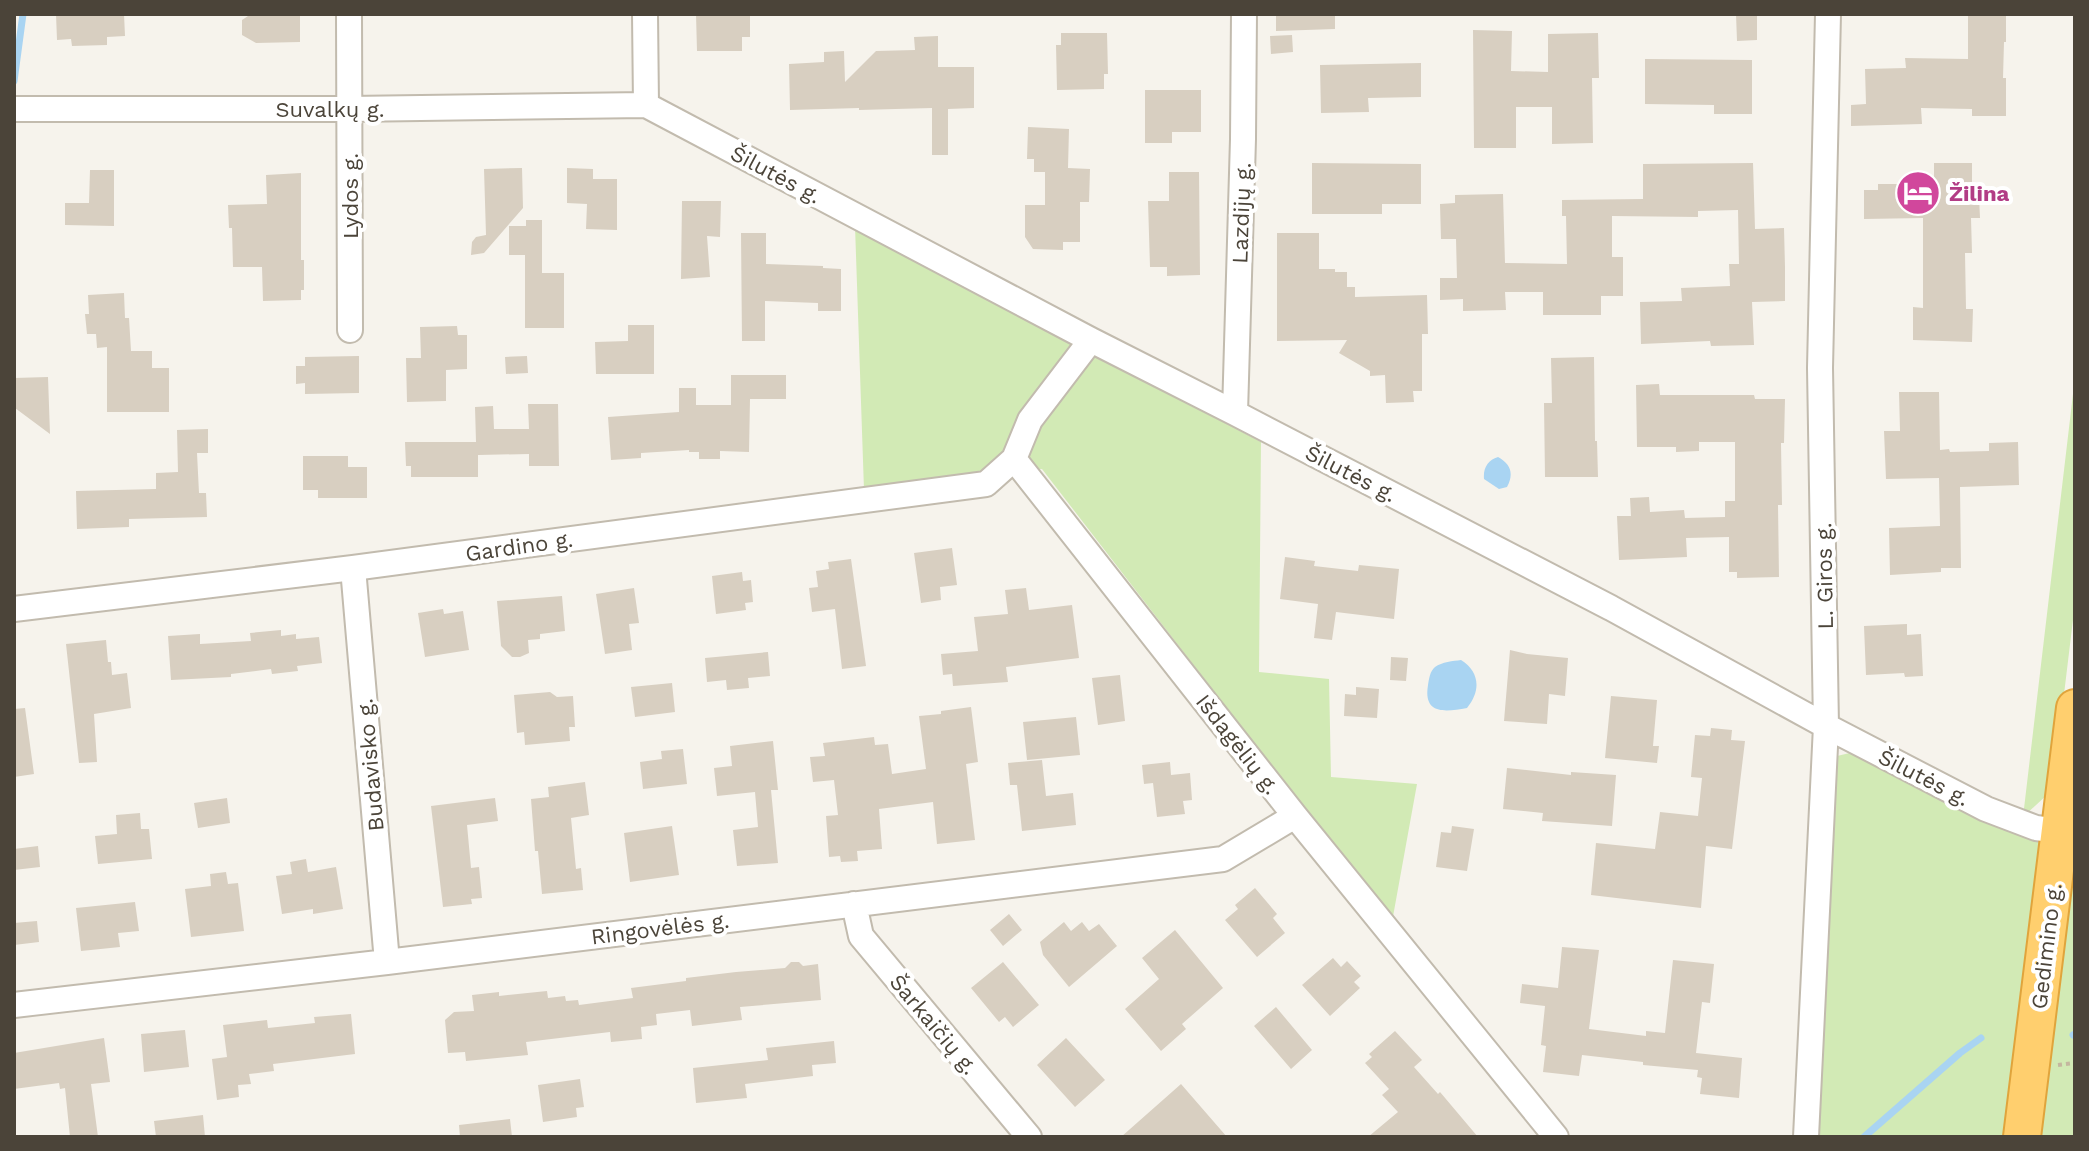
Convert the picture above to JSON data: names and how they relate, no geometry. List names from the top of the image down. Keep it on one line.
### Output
{"streets":{"highway":["Gedimino g."],"street":["Suvalkų g.","Šilutės g.","Lydos g.","Lazdijų g.","Gardino g.","L. Giros g.","Išdagėlių g.","Budavisko g.","Ringovėlės g.","Šarkaičių g."]},"crossings":[["Suvalkų g.","Šilutės g."],["Suvalkų g.","Lydos g."],["Šilutės g.","Lazdijų g."],["Šilutės g.","L. Giros g."],["Šilutės g.","Gedimino g."],["Gardino g.","Išdagėlių g."],["Gardino g.","Budavisko g."],["Išdagėlių g.","Ringovėlės g."],["Budavisko g.","Ringovėlės g."],["Ringovėlės g.","Šarkaičių g."]],"places":{"hotel":["Žilina"]}}
